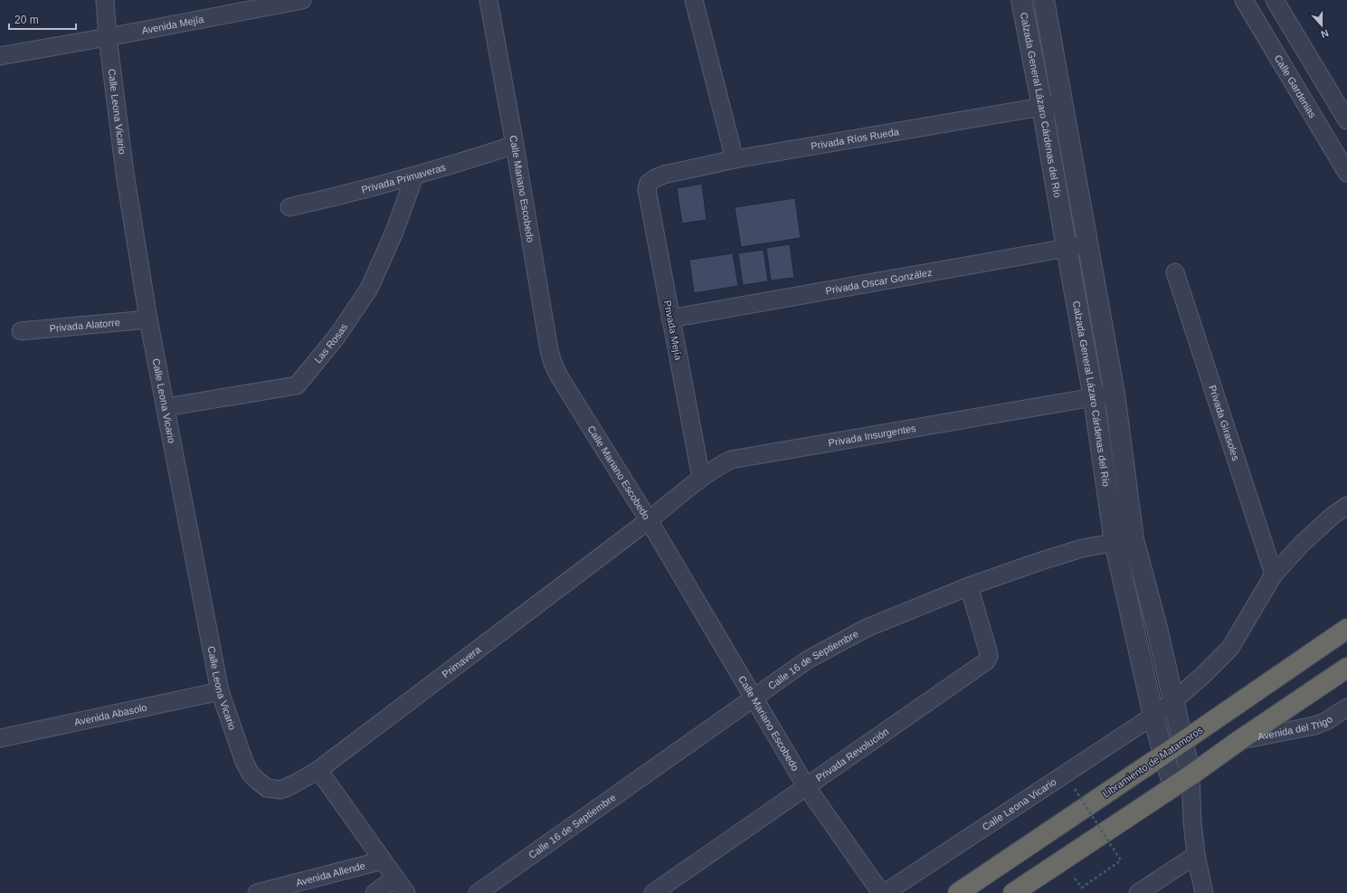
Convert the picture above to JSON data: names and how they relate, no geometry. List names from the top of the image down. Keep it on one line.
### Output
{"streets":{"highway":["Libramiento de Matamoros"],"street":["Avenida Mejía","Calle Gardenias","Calzada General Lázaro Cárdenas del Río","Calle Leona Vicario","Privada Ríos Rueda","Privada Primaveras","Calle Mariano Escobedo","Privada Oscar González","Privada Alatorre","Privada Mejía","Las Rosas","Privada Girasoles","Privada Insurgentes","Calle 16 de Septiembre","Primavera","Avenida Abasolo","Avenida del Trigo","Privada Revolución","Avenida Allende"]},"crossings":[["Avenida Mejía","Calle Leona Vicario"],["Calzada General Lázaro Cárdenas del Río","Calle Leona Vicario"],["Calzada General Lázaro Cárdenas del Río","Privada Ríos Rueda"],["Calzada General Lázaro Cárdenas del Río","Privada Oscar González"],["Calzada General Lázaro Cárdenas del Río","Privada Insurgentes"],["Calzada General Lázaro Cárdenas del Río","Calle 16 de Septiembre"],["Calzada General Lázaro Cárdenas del Río","Libramiento de Matamoros"],["Calle Leona Vicario","Privada Alatorre"],["Calle Leona Vicario","Las Rosas"],["Calle Leona Vicario","Privada Girasoles"],["Calle Leona Vicario","Primavera"],["Calle Leona Vicario","Avenida Abasolo"],["Privada Ríos Rueda","Privada Mejía"],["Privada Primaveras","Calle Mariano Escobedo"],["Privada Primaveras","Las Rosas"],["Calle Mariano Escobedo","Privada Insurgentes"],["Calle Mariano Escobedo","Calle 16 de Septiembre"],["Calle Mariano Escobedo","Primavera"],["Calle Mariano Escobedo","Privada Revolución"],["Privada Oscar González","Privada Mejía"],["Privada Mejía","Privada Insurgentes"],["Privada Insurgentes","Primavera"],["Calle 16 de Septiembre","Privada Revolución"]],"scale_bar":"20 m","north":"bottom"}
